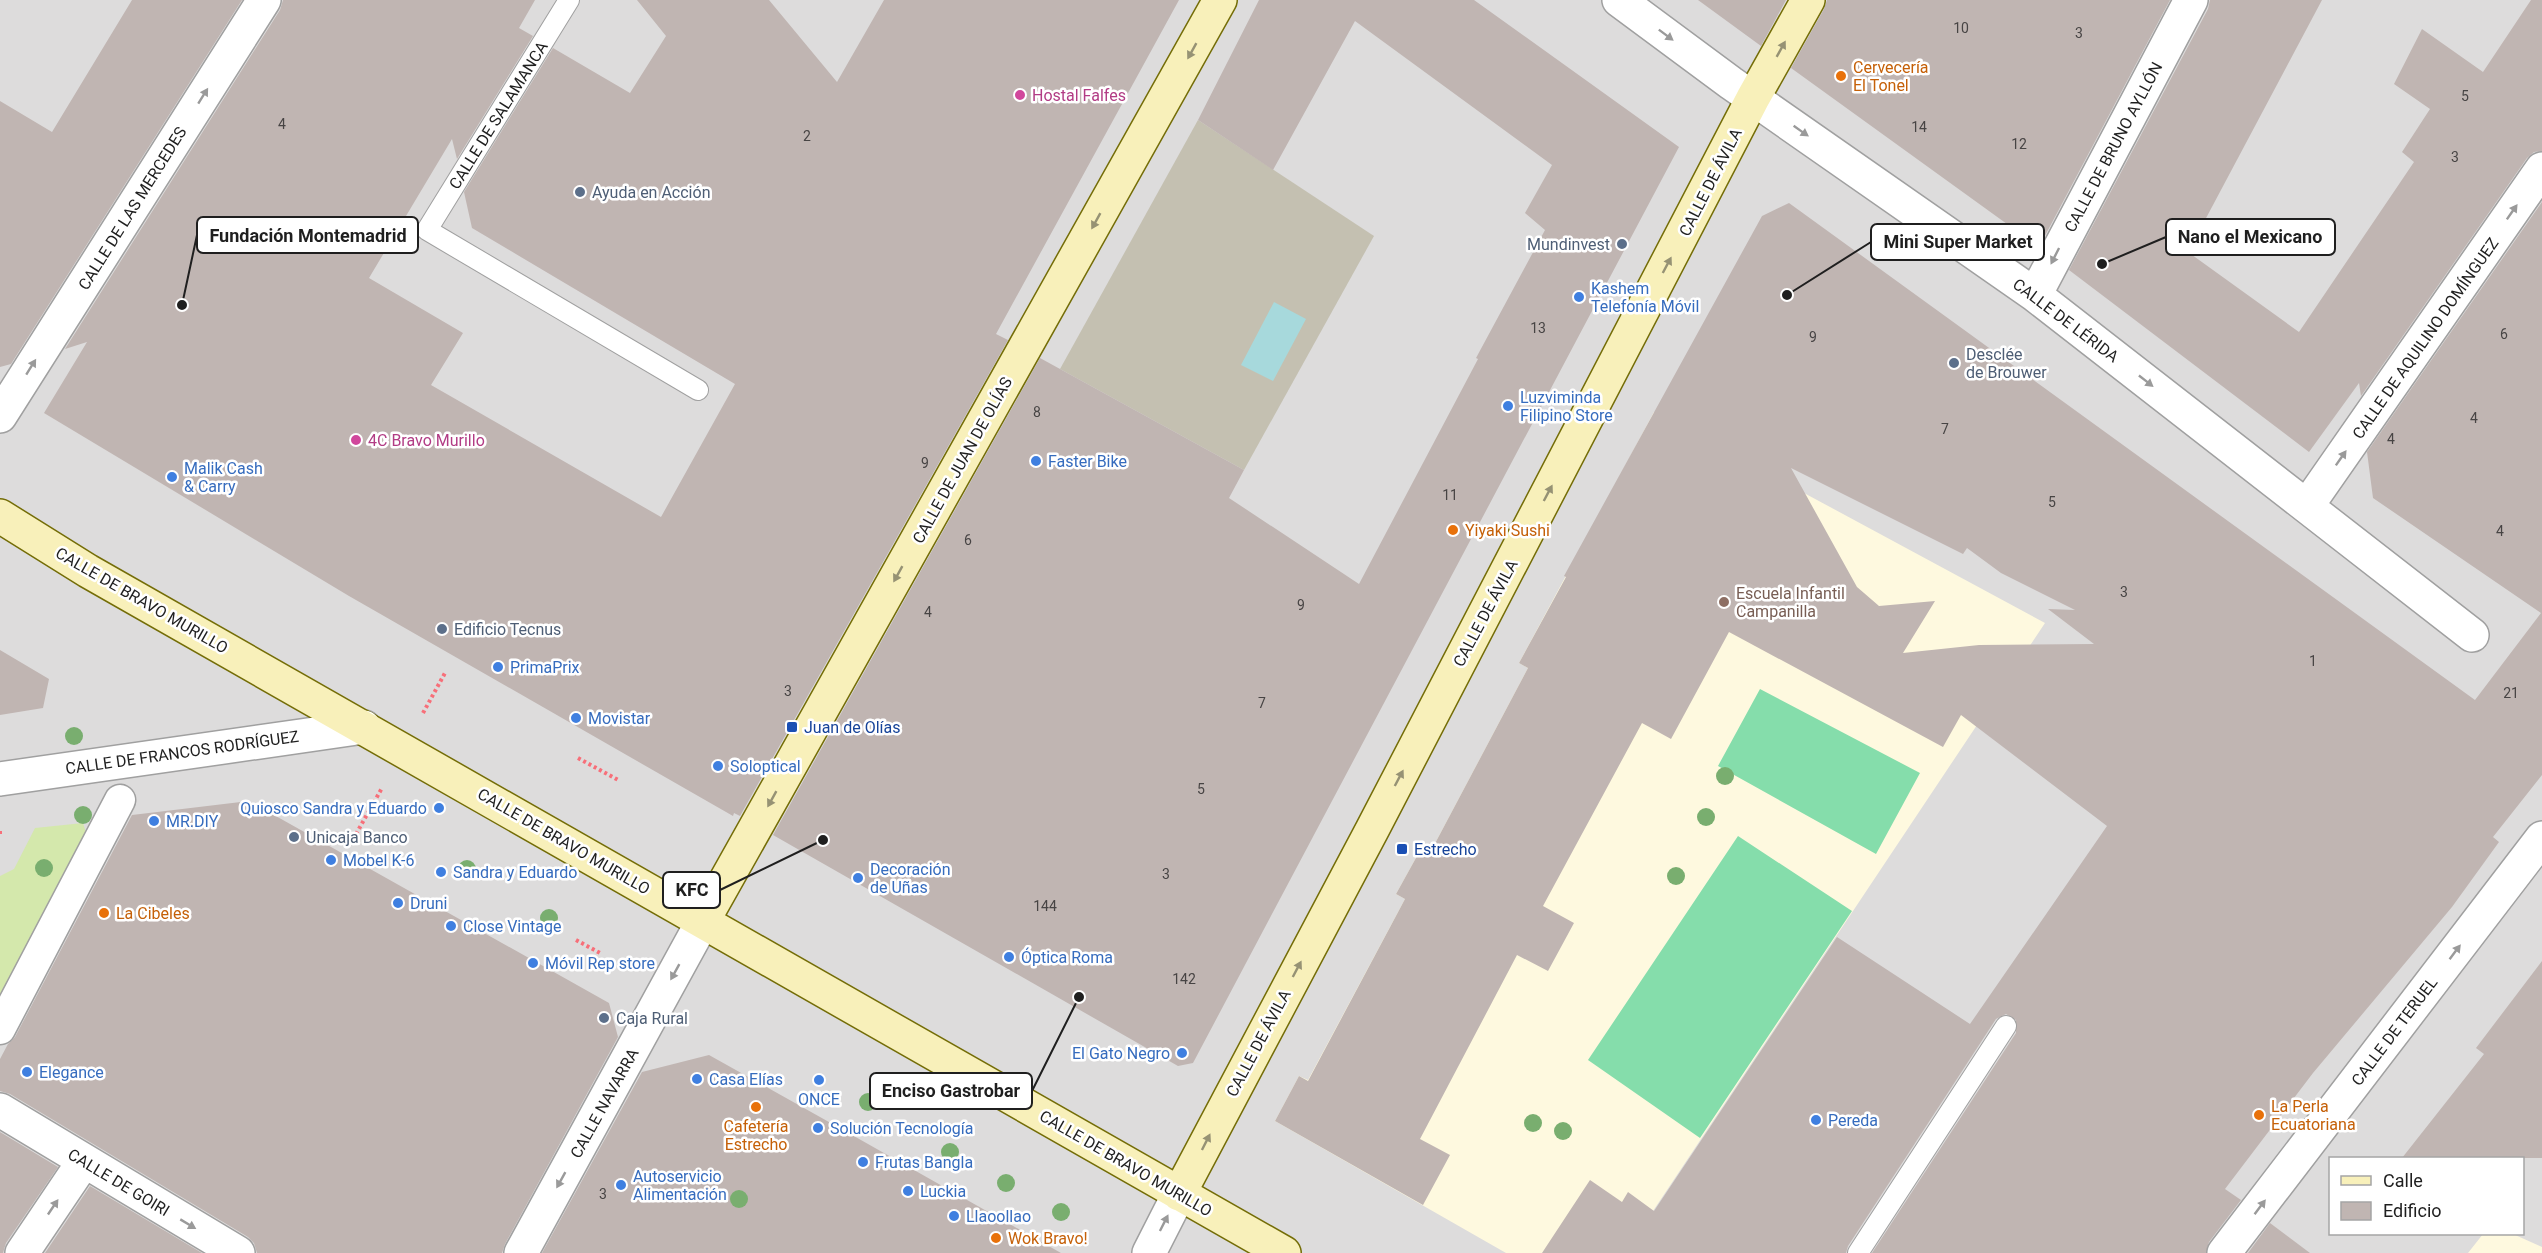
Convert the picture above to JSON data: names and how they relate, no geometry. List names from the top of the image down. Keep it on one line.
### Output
{"streets":{"main road":["CALLE DE ÁVILA","CALLE DE JUAN DE OLÍAS","CALLE DE BRAVO MURILLO"],"street":["CALLE DE BRUNO AYLLÓN","CALLE DE LAS MERCEDES","CALLE DE LÉRIDA","CALLE DE AQUILINO DOMÍNGUEZ","CALLE DE FRANCOS RODRÍGUEZ","CALLE DE TERUEL","CALLE NAVARRA","CALLE DE GOIRI"],"lane":["CALLE DE SALAMANCA"]},"crossings":[["CALLE DE BRUNO AYLLÓN","CALLE DE LÉRIDA"],["CALLE DE ÁVILA","CALLE DE LÉRIDA"],["CALLE DE ÁVILA","CALLE DE BRAVO MURILLO"],["CALLE DE LÉRIDA","CALLE DE AQUILINO DOMÍNGUEZ"],["CALLE DE JUAN DE OLÍAS","CALLE DE BRAVO MURILLO"],["CALLE DE JUAN DE OLÍAS","CALLE NAVARRA"],["CALLE DE BRAVO MURILLO","CALLE DE FRANCOS RODRÍGUEZ"],["CALLE DE BRAVO MURILLO","CALLE NAVARRA"]],"one_way":["CALLE DE BRUNO AYLLÓN","CALLE DE ÁVILA","CALLE DE LAS MERCEDES","CALLE DE LÉRIDA","CALLE DE AQUILINO DOMÍNGUEZ","CALLE DE JUAN DE OLÍAS","CALLE DE TERUEL","CALLE NAVARRA","CALLE DE GOIRI"],"places":{"other":["Cervecería El Tonel","Hostal Falfes","Ayuda en Acción","Mundinvest","Nano el Mexicano","Mini Super Market","Kashem Telefonía Móvil","Fundación Montemadrid","Desclée de Brouwer","Luzviminda Filipino Store","4C Bravo Murillo","Faster Bike","Malik Cash & Carry","Yiyaki Sushi","Escuela Infantil Campanilla","Edificio Tecnus","PrimaPrix","Movistar","Soloptical","Quiosco Sandra y Eduardo","MR.DIY","Unicaja Banco","KFC","Mobel K-6","Sandra y Eduardo","Decoración de Uñas","Druni","La Cibeles","Close Vintage","Óptica Roma","Móvil Rep store","Enciso Gastrobar","Caja Rural","El Gato Negro","Elegance","Casa Elías","ONCE","Cafetería Estrecho","La Perla Ecuatoriana","Pereda","Solución Tecnología","Frutas Bangla","Autoservicio Alimentación","Luckia","Llaoollao","Wok Bravo!"],"transit":["Juan de Olías","Estrecho"]},"house_numbers":["10","3","5","4","14","2","12","3","13","6","9","8","4","7","4","9","11","5","4","6","3","9","4","1","3","21","7","5","3","144","142","3"],"legend":["Calle","Edificio"]}
